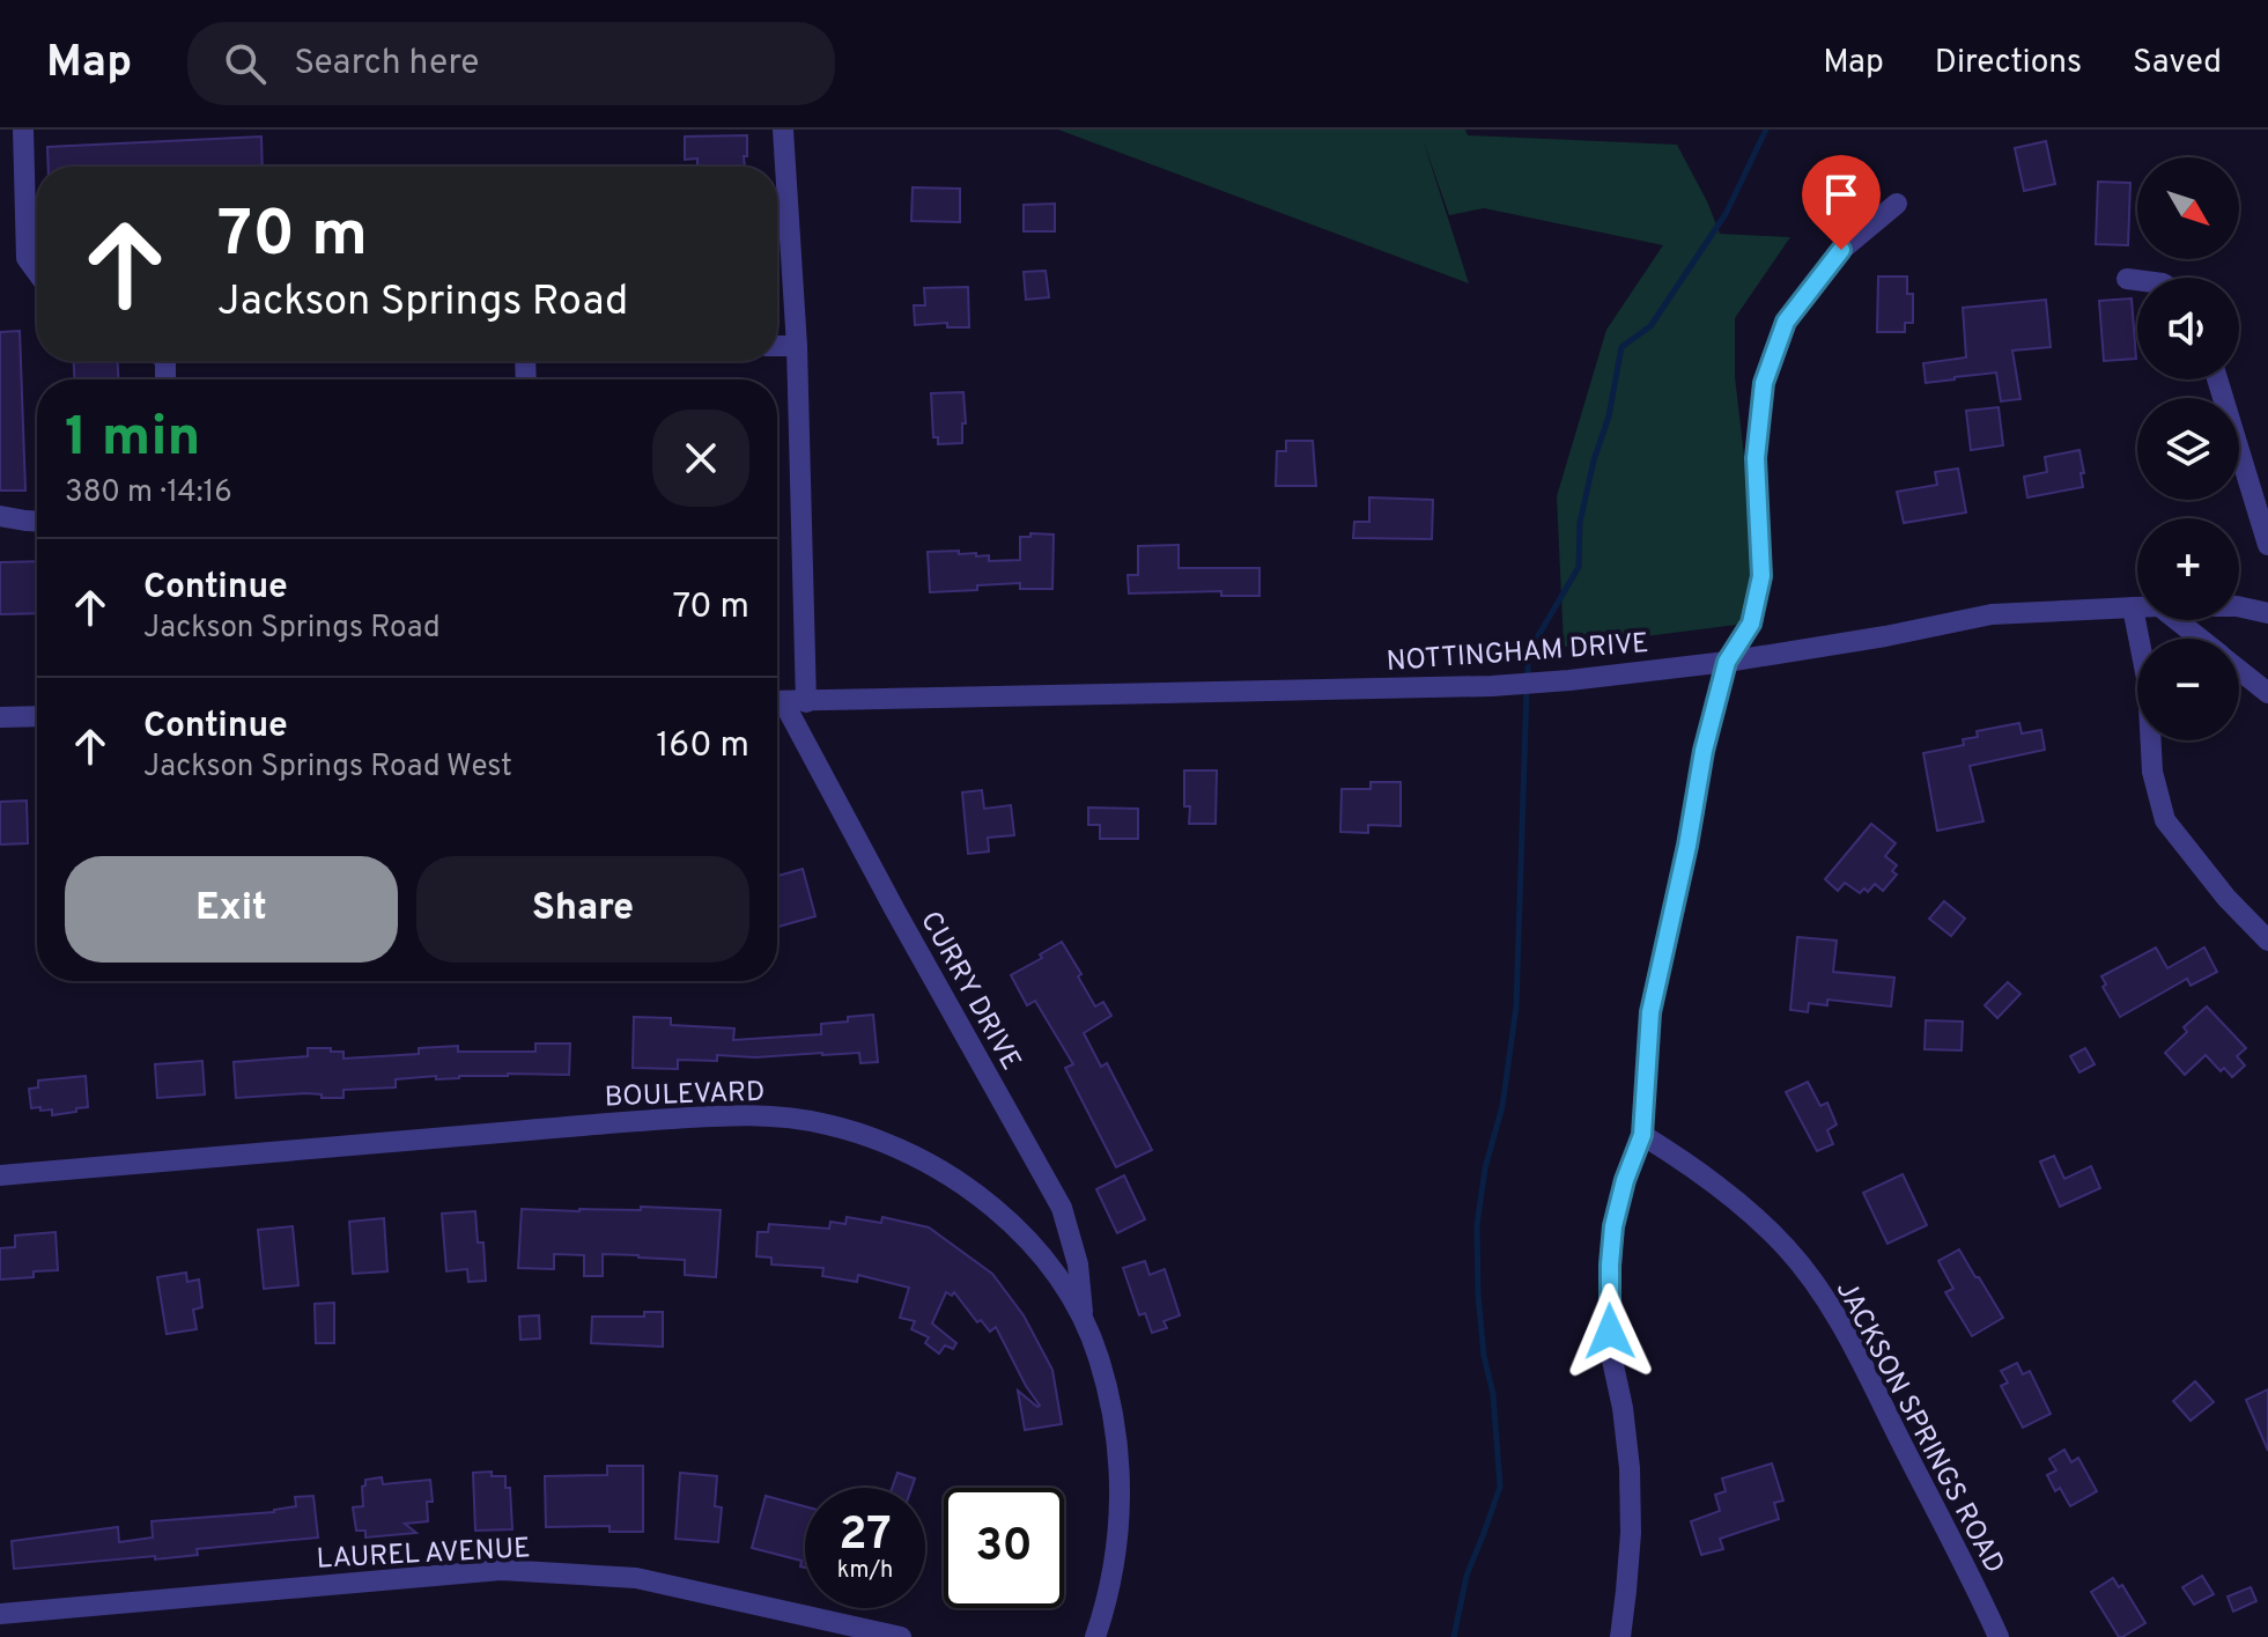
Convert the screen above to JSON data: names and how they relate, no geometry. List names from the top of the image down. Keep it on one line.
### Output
{"streets":{"street":["NOTTINGHAM DRIVE","CURRY DRIVE","BOULEVARD","JACKSON SPRINGS ROAD","LAUREL AVENUE"]},"crossings":[["CURRY DRIVE","BOULEVARD"]],"north":"bottom right","page":{"header":"Map","search":"Search here","nav":["Map","Directions","Saved"],"map_buttons":["+","−"],"turn":["70 m","Jackson Springs Road"],"heading":["1 min","380 m · 14:16"],"list":[{"name":"Continue","note":"Jackson Springs Road","value":"70 m"},{"name":"Continue","note":"Jackson Springs Road West","value":"160 m"}],"buttons":["Exit","Share"],"speed":"27 km/h","limit":"30"}}
